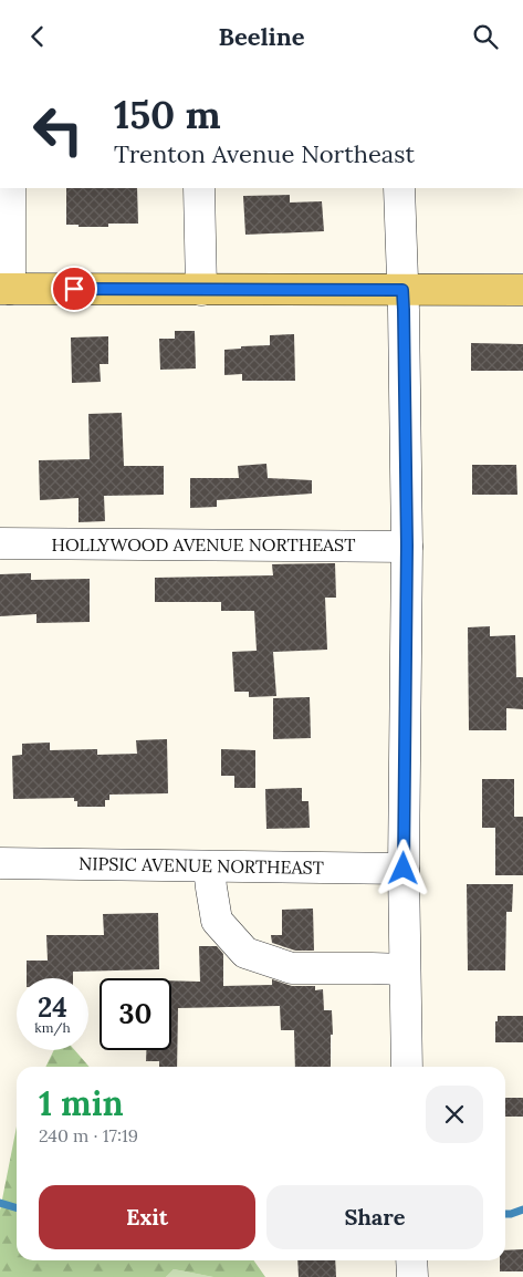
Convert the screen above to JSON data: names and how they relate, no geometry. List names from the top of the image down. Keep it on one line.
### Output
{"streets":{"street":["HOLLYWOOD AVENUE NORTHEAST","NIPSIC AVENUE NORTHEAST"]},"page":{"header":"Beeline","turn":["150 m","Trenton Avenue Northeast"],"speed":"24 km/h","limit":"30","heading":["1 min","240 m · 17:19"],"buttons":["Exit","Share"]}}
